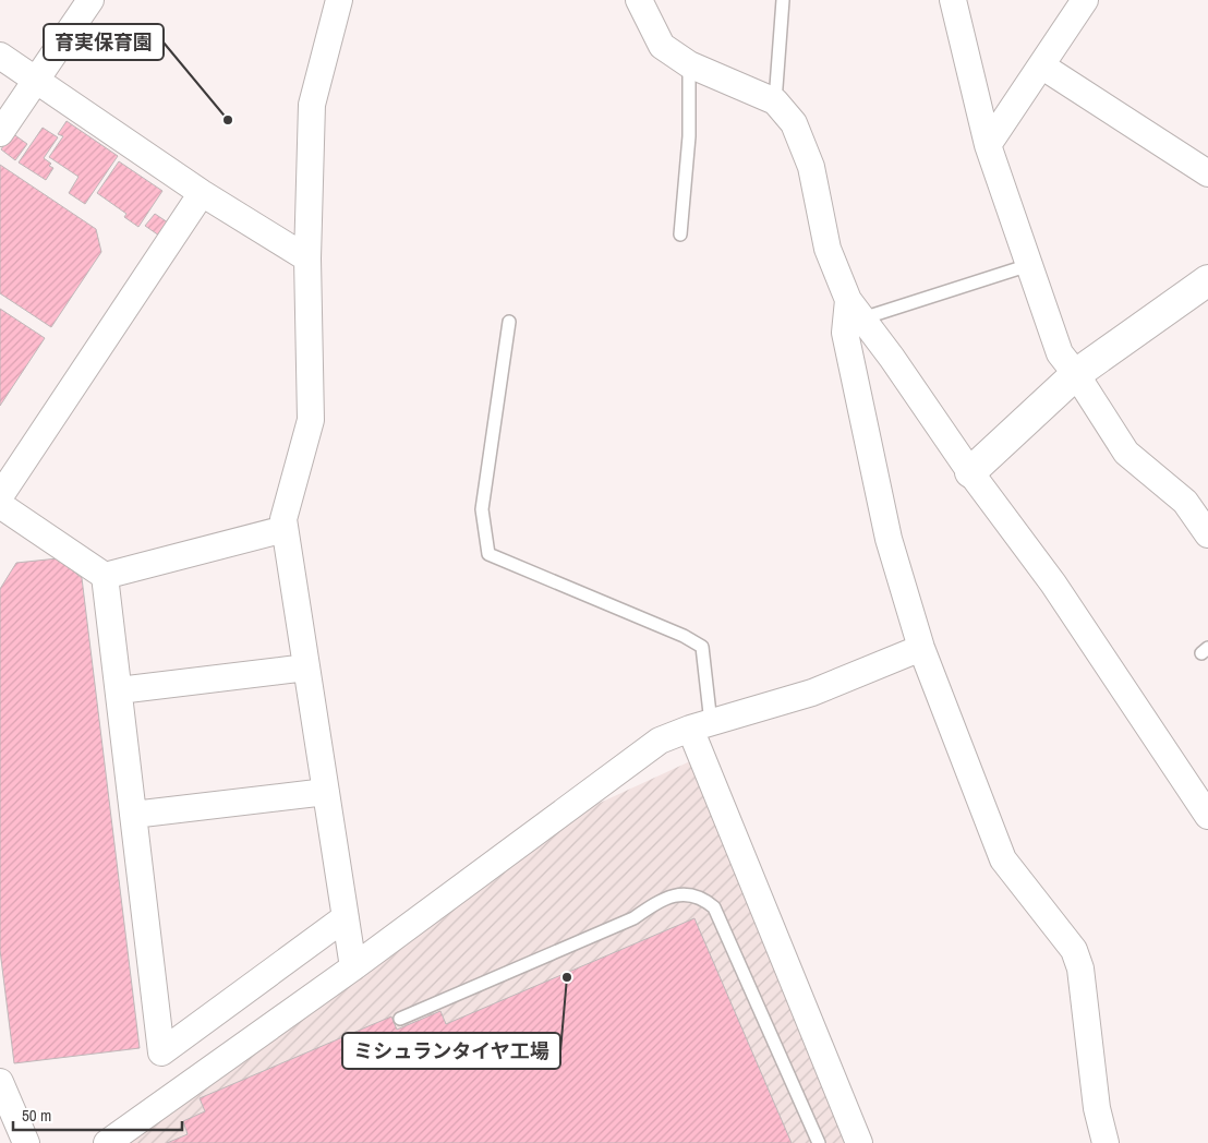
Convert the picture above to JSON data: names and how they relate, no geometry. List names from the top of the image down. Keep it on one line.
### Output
{"places":["育実保育園","ミシュランタイヤ工場"],"scale_bar":"50 m"}
